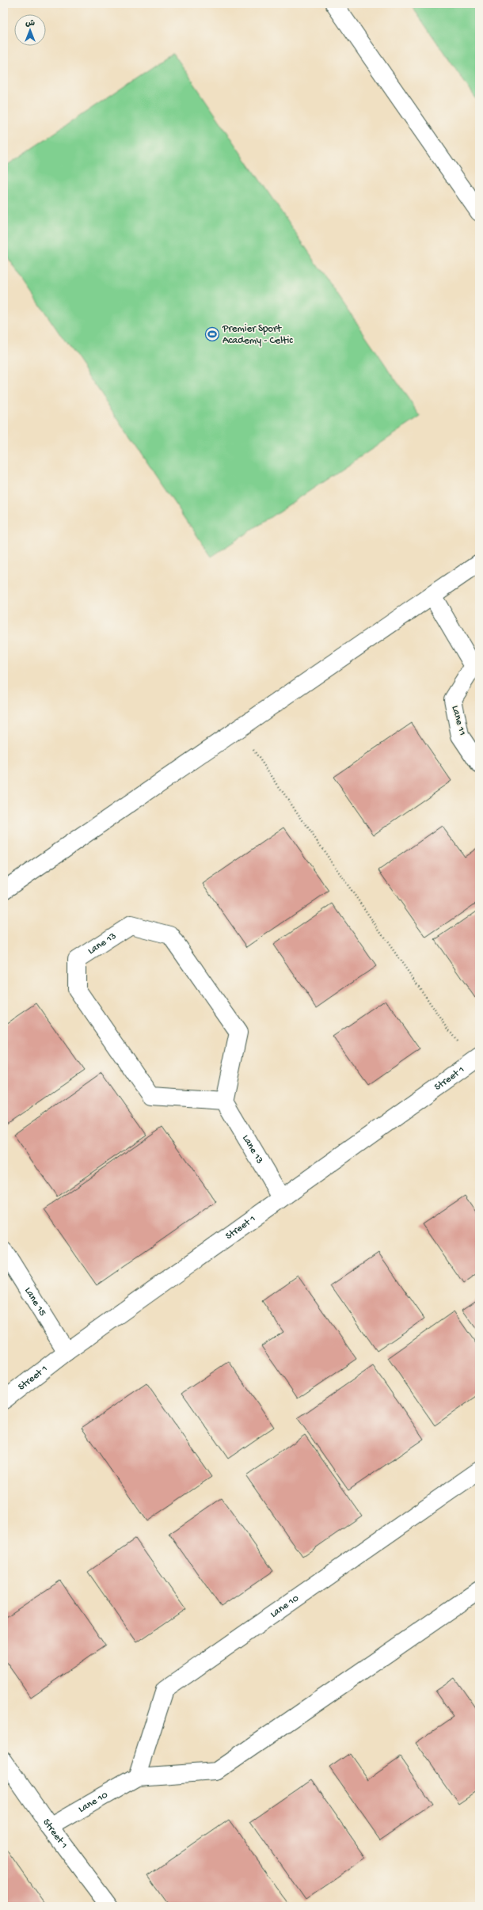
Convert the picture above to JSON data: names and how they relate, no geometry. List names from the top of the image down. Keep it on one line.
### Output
{"streets":{"street":["Lane 11","Lane 13","Street 1","Lane 15","Lane 10"]},"crossings":[["Lane 13","Street 1"],["Street 1","Lane 15"],["Street 1","Lane 10"]],"places":{"sports":["Premier Sport Academy - Celtic"]},"north":"top"}
